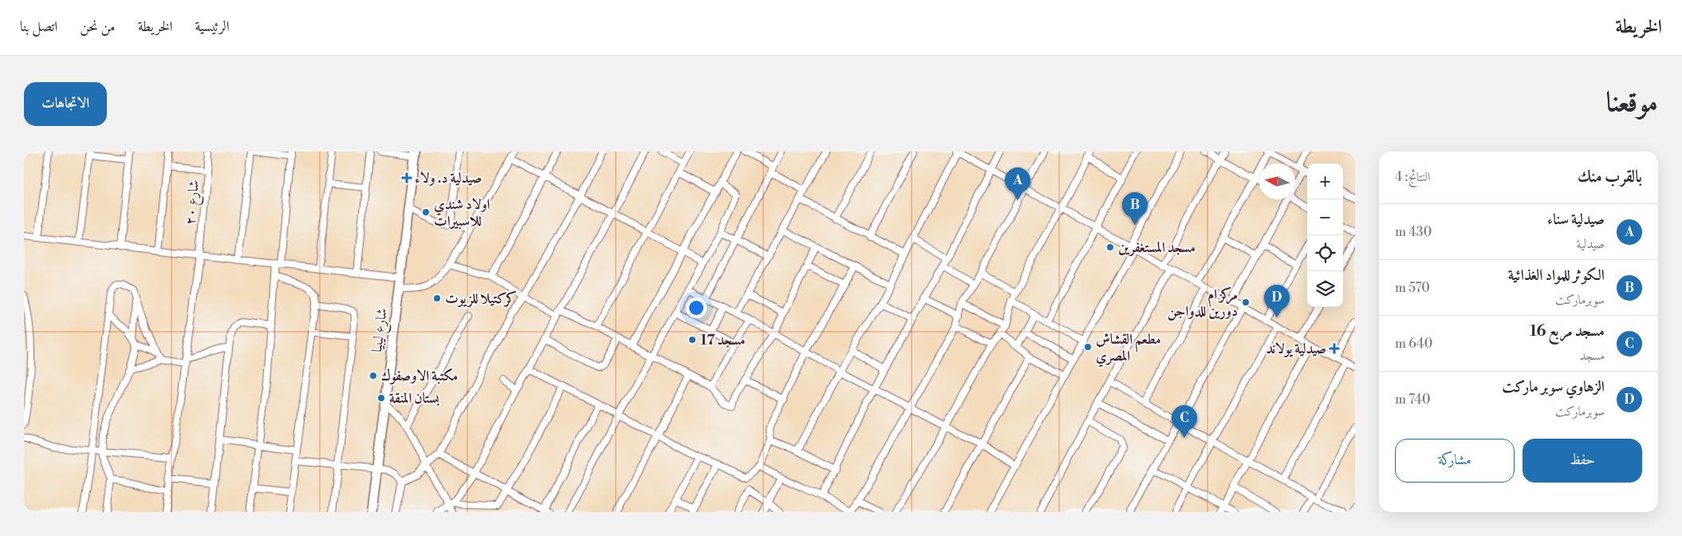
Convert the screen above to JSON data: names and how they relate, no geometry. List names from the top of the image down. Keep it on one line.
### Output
{"streets":{"highway":["شارع ليبيا"],"street":["شارع ٢٠"]},"places":{"health":["صيدلية د. ولاء","صيدلية يولاند"],"other":["اولاد شندي للاسبيرات","مسجد المستغفرين","كركتيلا للزيوت","مركز ام دورين للدواجن","مسجد 17","مطعم القشاش المصري","مكتبة الاوصفوك","بستان المنقة"]},"north":"left","page":{"header":"الخريطة","nav":["الرئيسية","الخريطة","من نحن","اتصل بنا"],"title":"موقعنا","buttons":["الاتجاهات",["حفظ","مشاركة"]],"heading":["بالقرب منك","النتائج: 4"],"map_buttons":["+","−"],"pins":["A","B","D","C"],"list":[{"mark":"A","name":"صيدلية سناء","note":"صيدلية","value":"430 m"},{"mark":"B","name":"الكوثر للمواد الغذائية","note":"سوبرماركت","value":"570 m"},{"mark":"C","name":"مسجد مربع 16","note":"مسجد","value":"640 m"},{"mark":"D","name":"الزهاوي سوبر ماركت","note":"سوبرماركت","value":"740 m"}]}}
